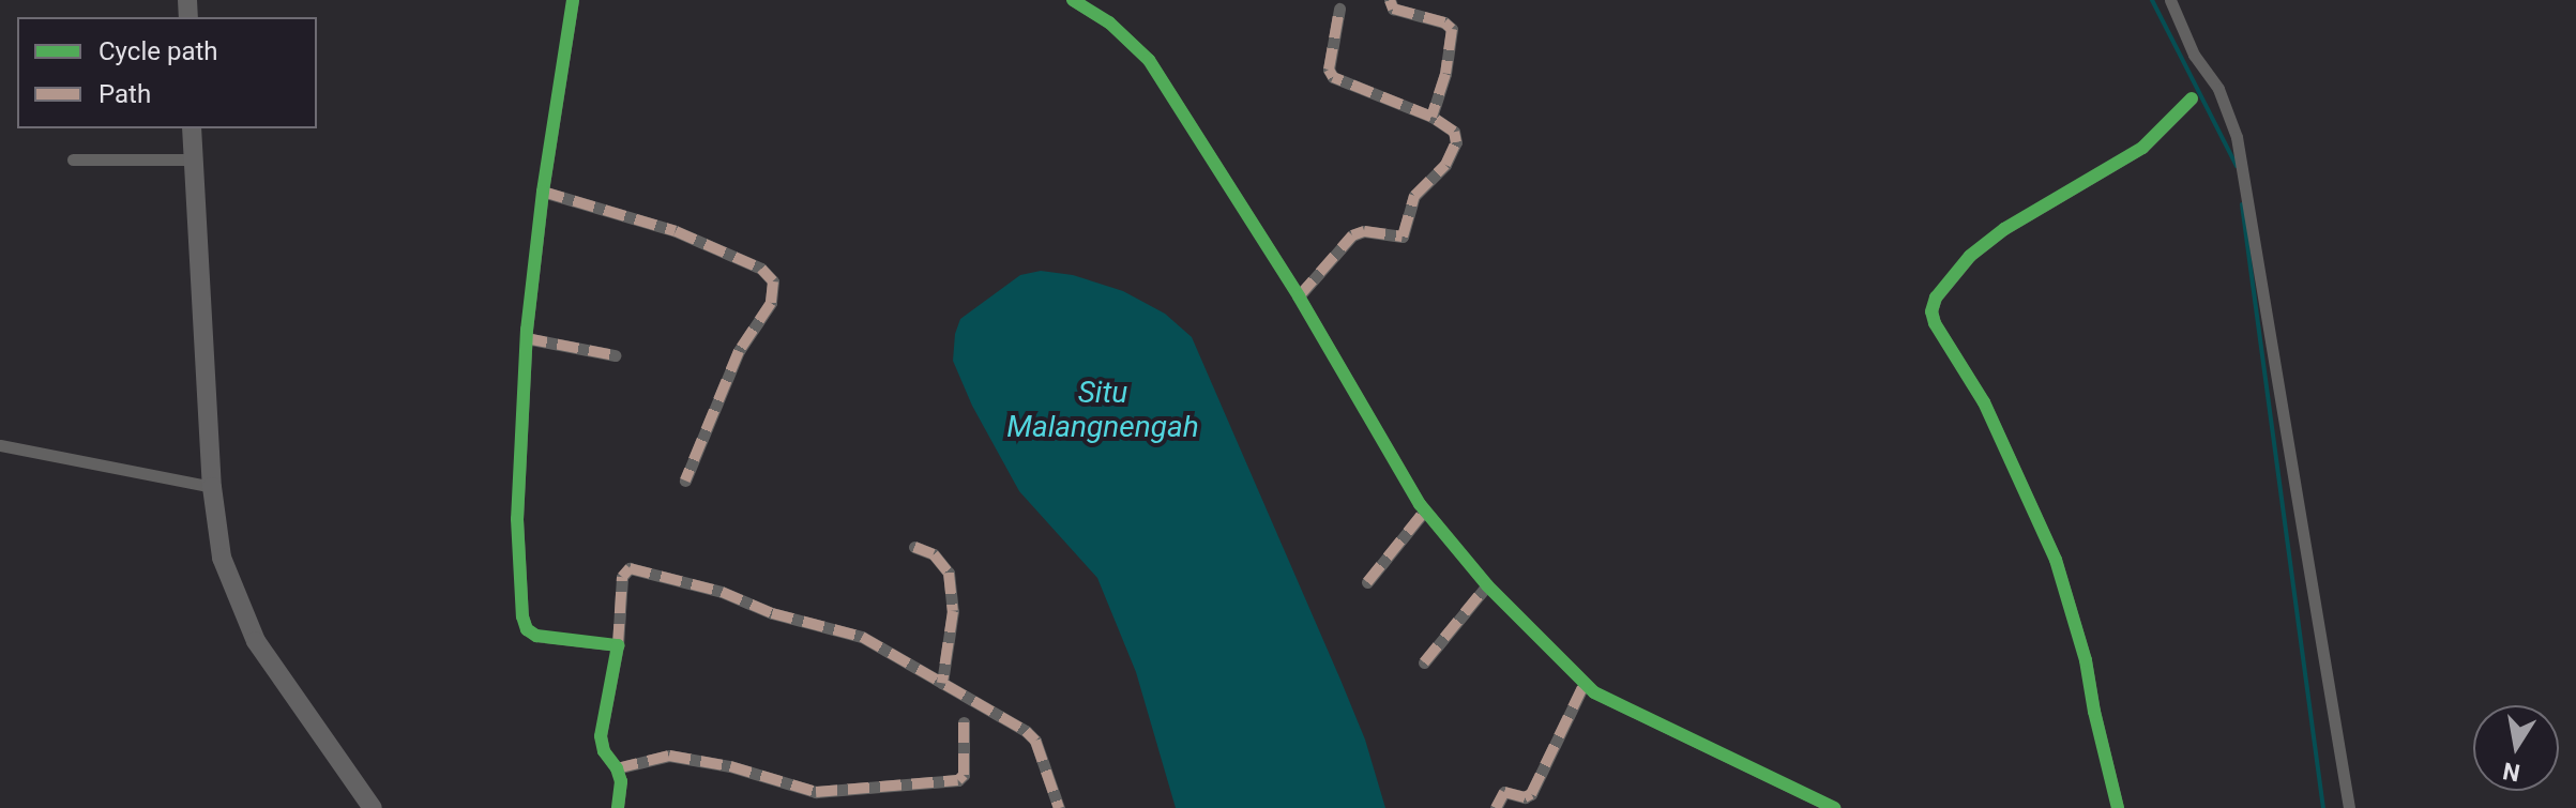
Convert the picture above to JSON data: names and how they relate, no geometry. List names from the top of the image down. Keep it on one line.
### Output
{"water":["Situ Malangnengah"],"legend":["Cycle path","Path"],"north":"bottom"}
